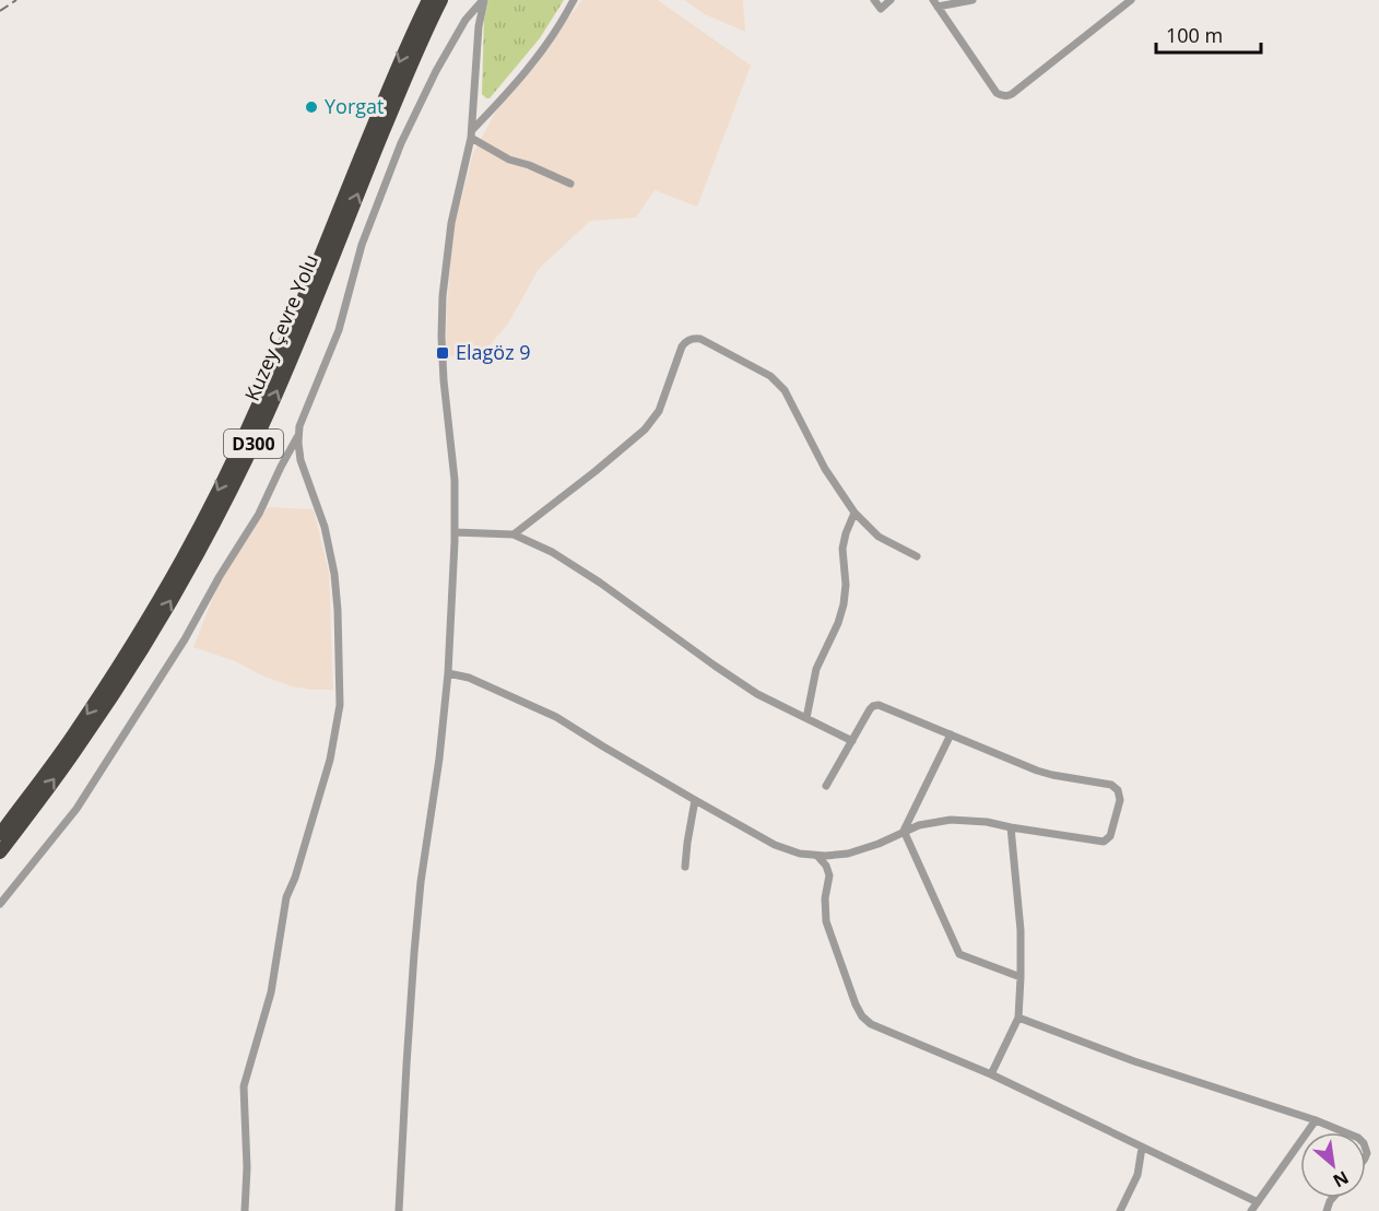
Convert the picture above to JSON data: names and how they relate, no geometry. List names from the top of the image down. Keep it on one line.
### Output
{"streets":{"highway":["Kuzey Çevre Yolu","D300"]},"places":{"other":["Yorgat"],"transit":["Elagöz 9"]},"scale_bar":"100 m","north":"bottom right"}
